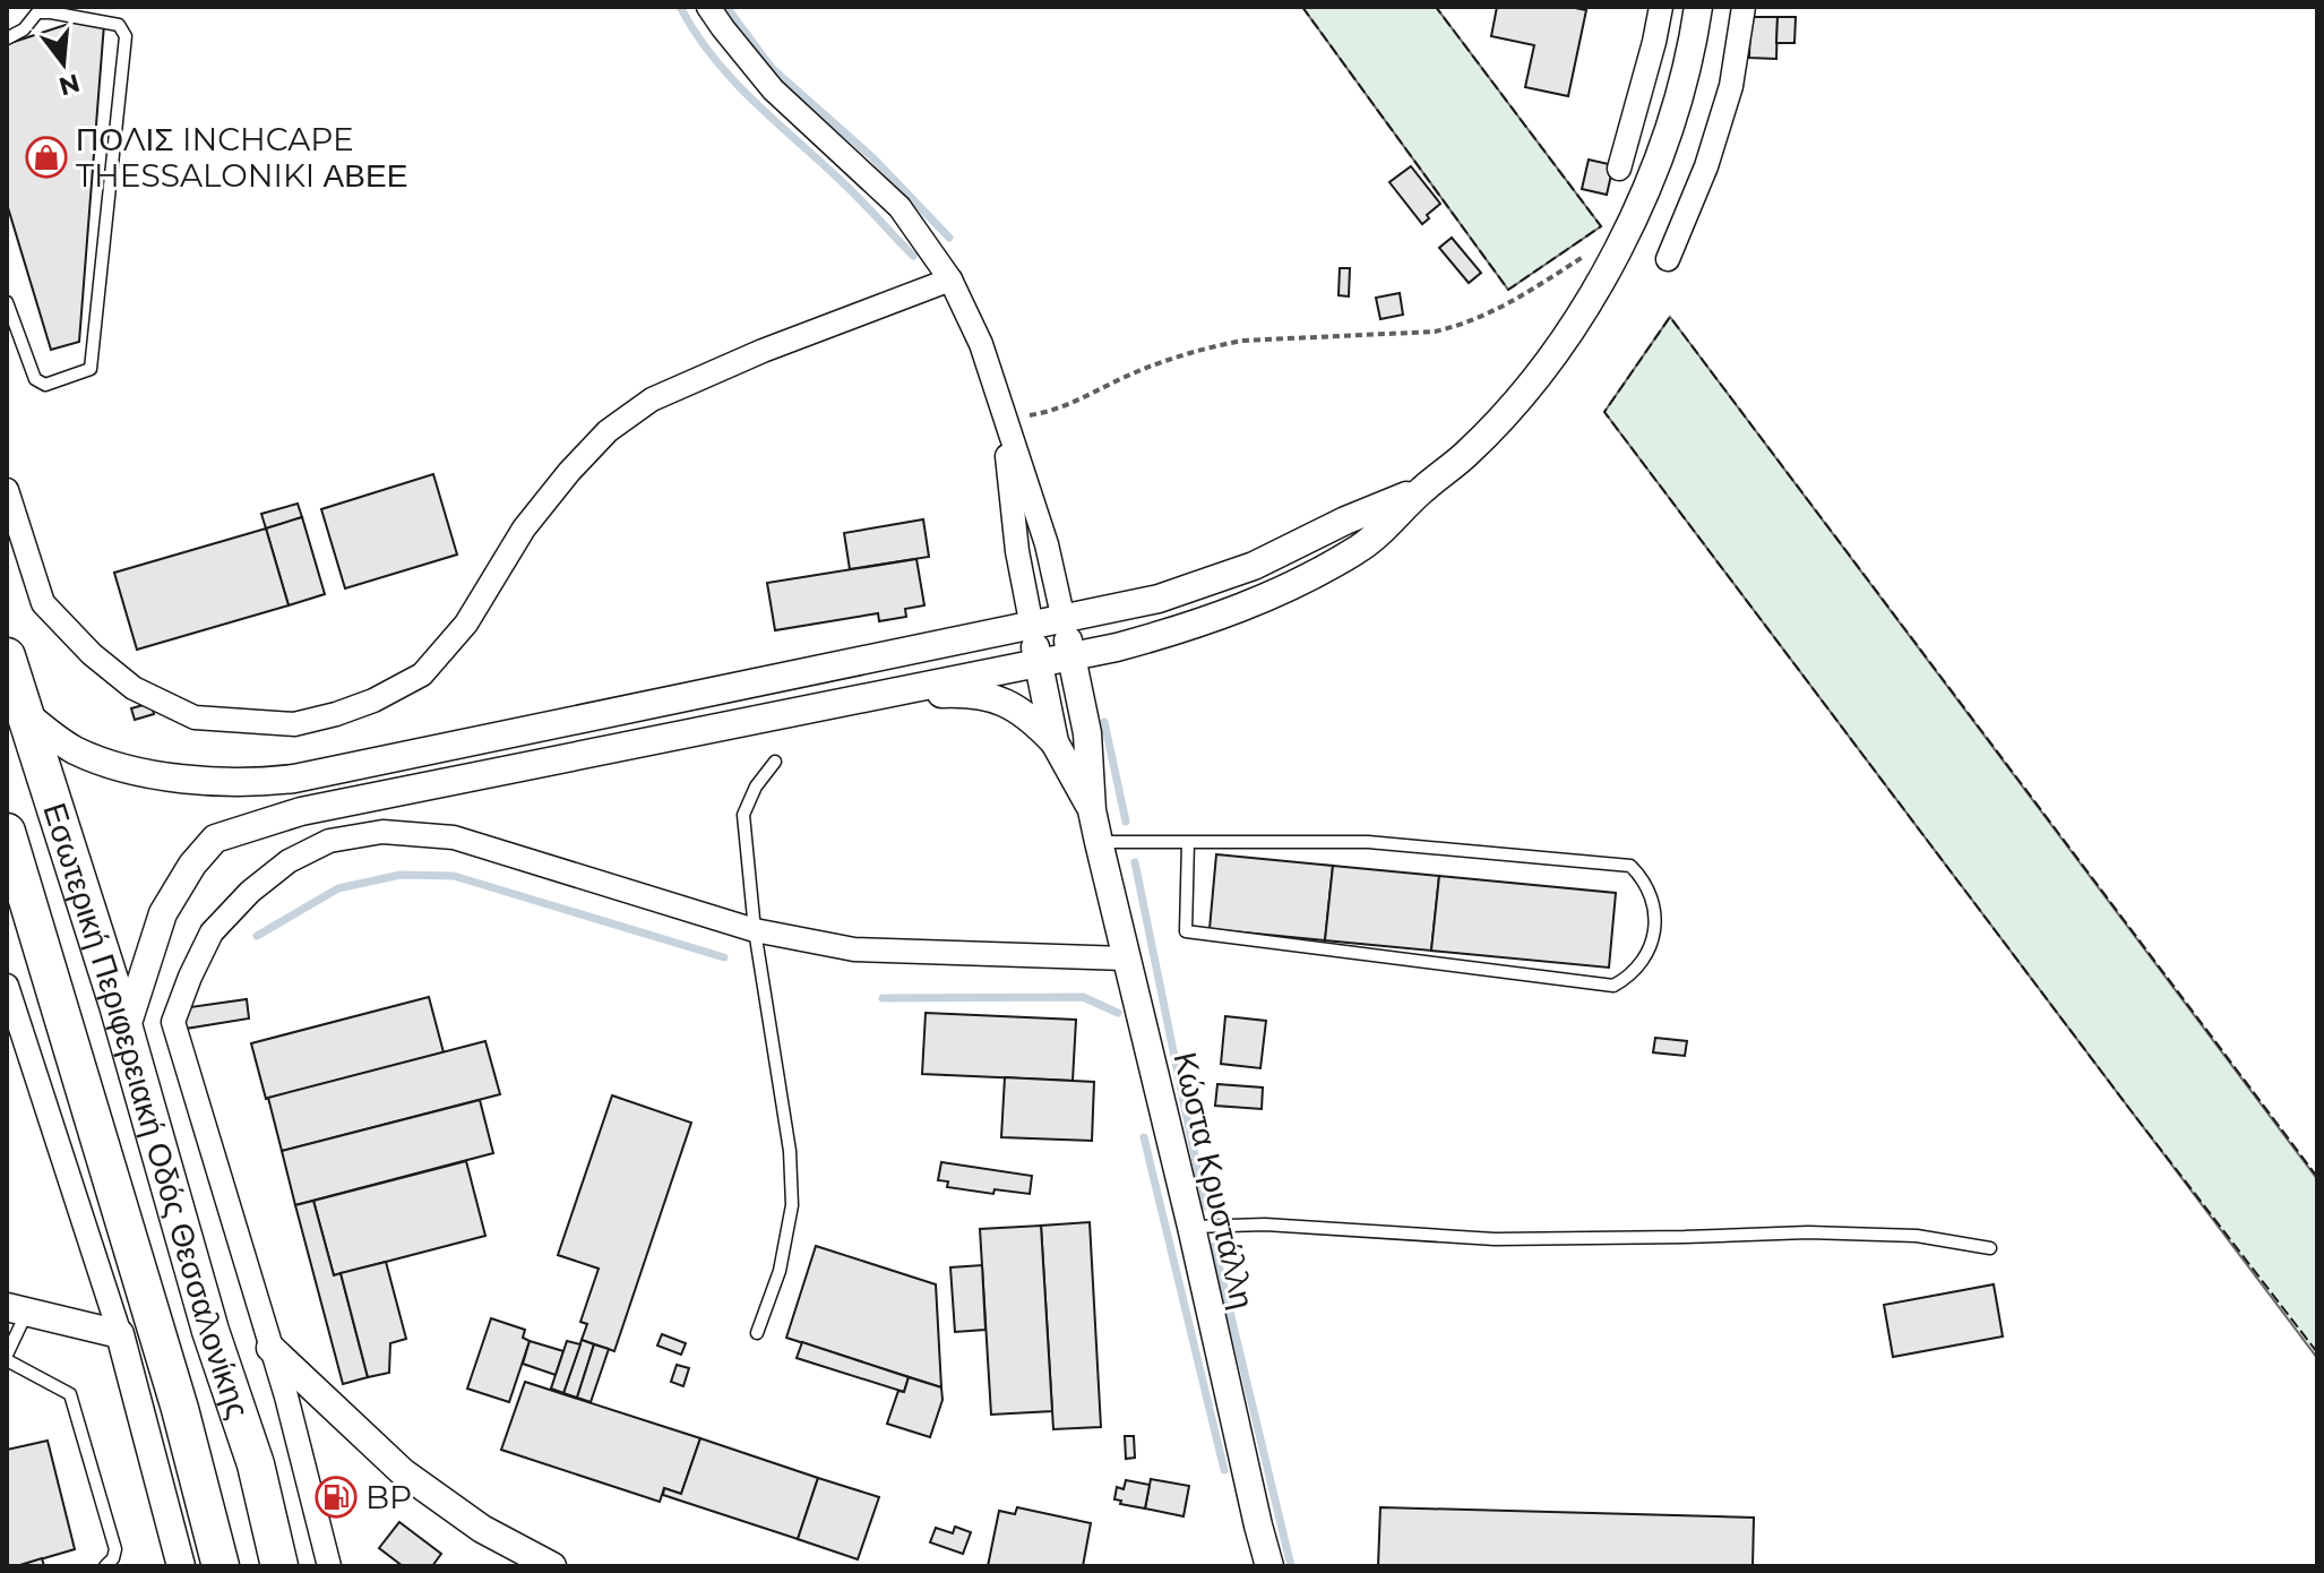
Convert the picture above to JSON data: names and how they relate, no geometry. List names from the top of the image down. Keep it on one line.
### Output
{"streets":{"highway":["Εσωτερική Περιφερειακή Οδός Θεσσαλονίκης"],"street":["Κώστα Κρυστάλλη"]},"places":{"shop":["ΠΟΛΙΣ INCHCAPE THESSALONIKI ΑΒΕΕ"],"fuel station":["BP"]},"north":"bottom"}
